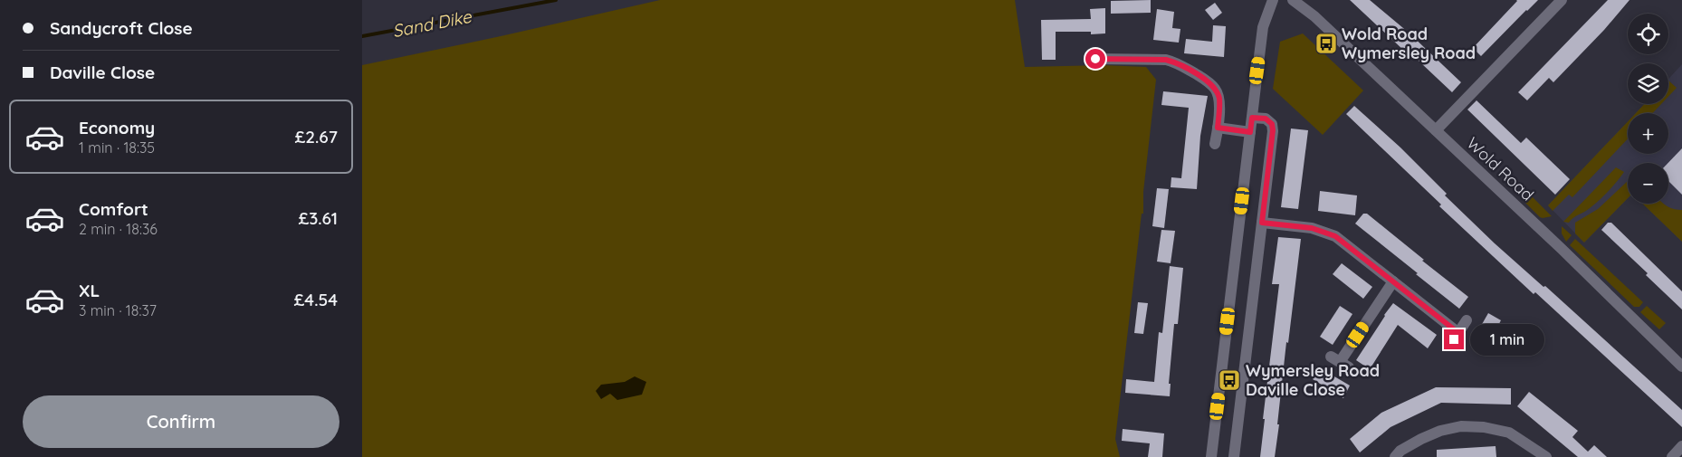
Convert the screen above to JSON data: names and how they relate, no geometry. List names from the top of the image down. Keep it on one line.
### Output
{"streets":{"street":["Wold Road"]},"water":["Sand Dike"],"places":{"bus stop":["Wold Road Wymersley Road","Wymersley Road Daville Close"]},"page":{"banner":["Sandycroft Close","Daville Close"],"map_buttons":["+","−"],"list":[{"name":"Economy","note":"1 min · 18:35","value":"£2.67"},{"name":"Comfort","note":"2 min · 18:36","value":"£3.61"},{"name":"XL","note":"3 min · 18:37","value":"£4.54"}],"bubble":"1 min","buttons":"Confirm"}}
